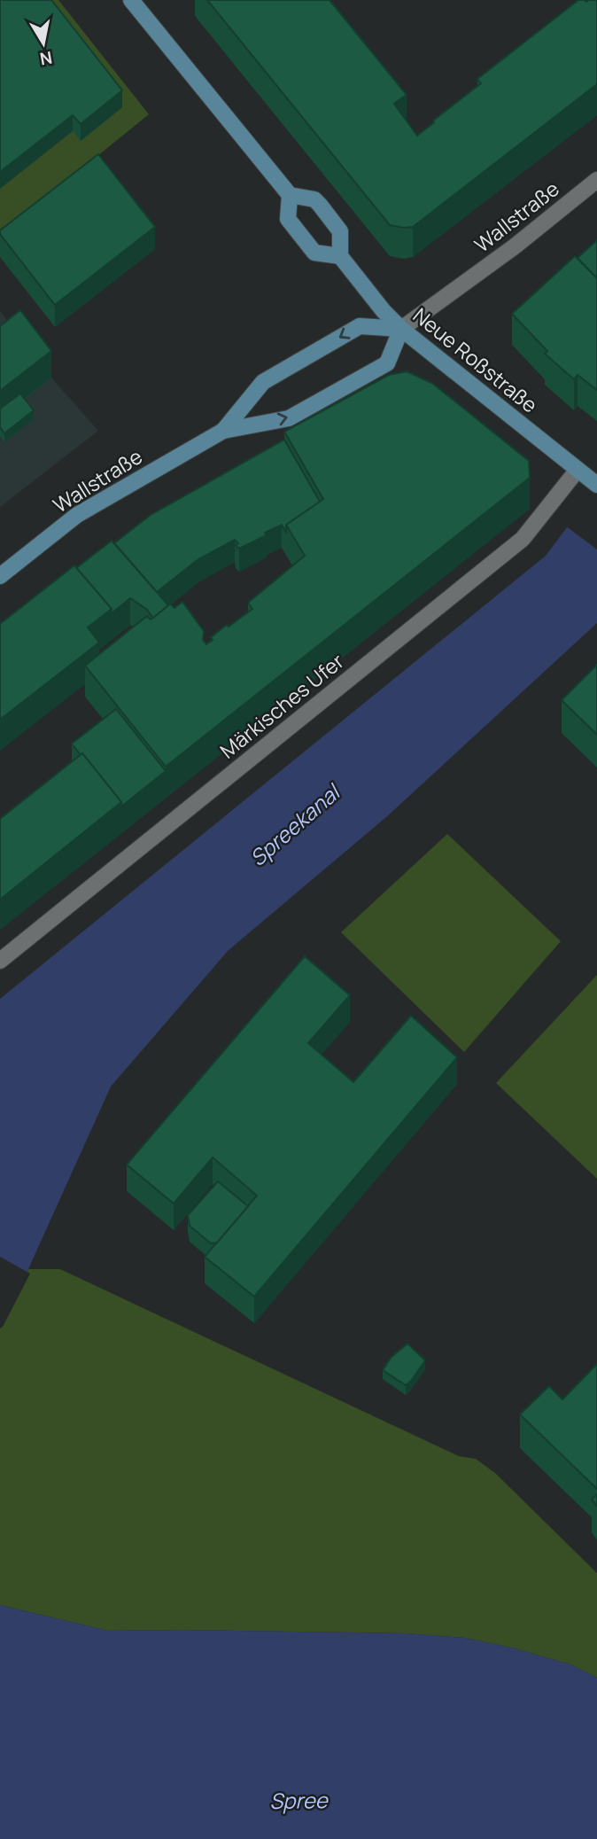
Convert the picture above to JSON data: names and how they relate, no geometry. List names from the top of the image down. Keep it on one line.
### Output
{"streets":{"street":["Wallstraße","Neue Roßstraße","Märkisches Ufer"]},"crossings":[["Wallstraße","Neue Roßstraße"],["Neue Roßstraße","Märkisches Ufer"]],"water":["Spreekanal","Spree"],"north":"bottom"}
